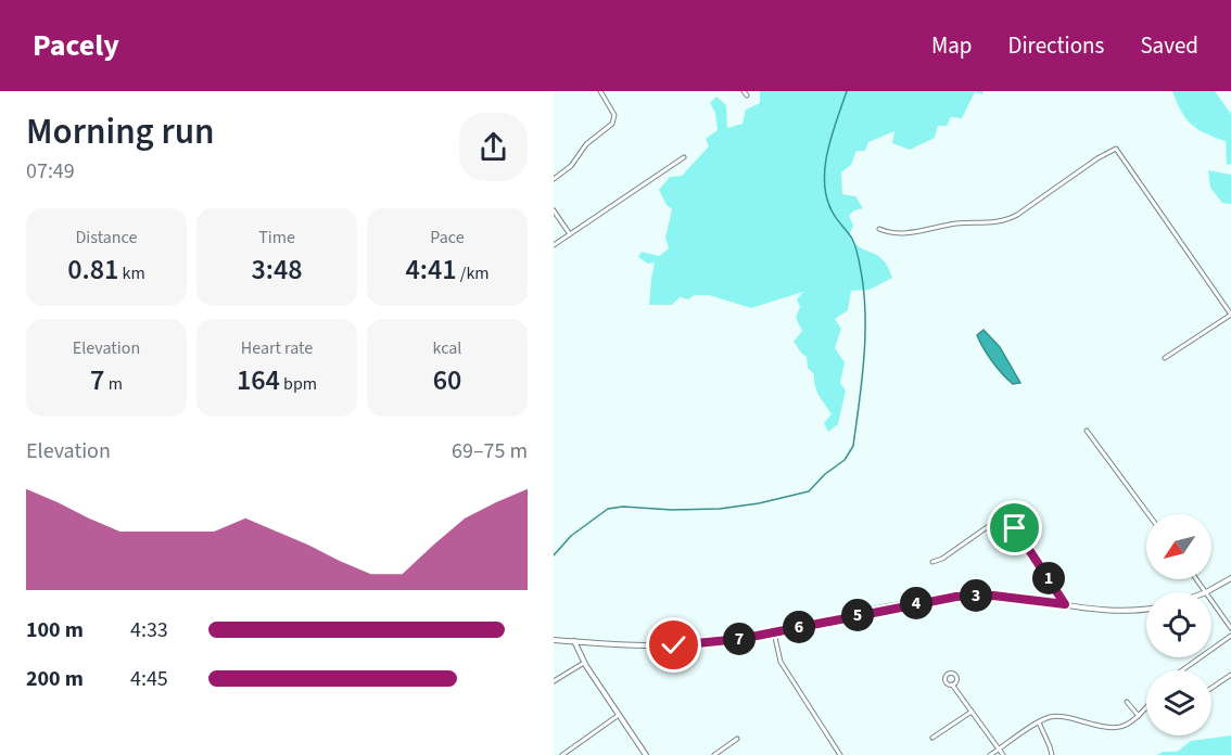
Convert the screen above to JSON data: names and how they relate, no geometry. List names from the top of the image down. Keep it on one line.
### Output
{"north":"bottom left","page":{"header":"Pacely","nav":["Map","Directions","Saved"],"heading":["Morning run","07:49"],"stats":[["Distance","0.81 km"],["Time","3:48"],["Pace","4:41 /km"],["Elevation","7 m"],["Heart rate","164 bpm"],["kcal","60"]],"chart":["Elevation","69–75 m"],"pins":["1","3","4","5","6","7"],"list":[{"name":"100 m","note":"4:33"},{"name":"200 m","note":"4:45"}]}}
